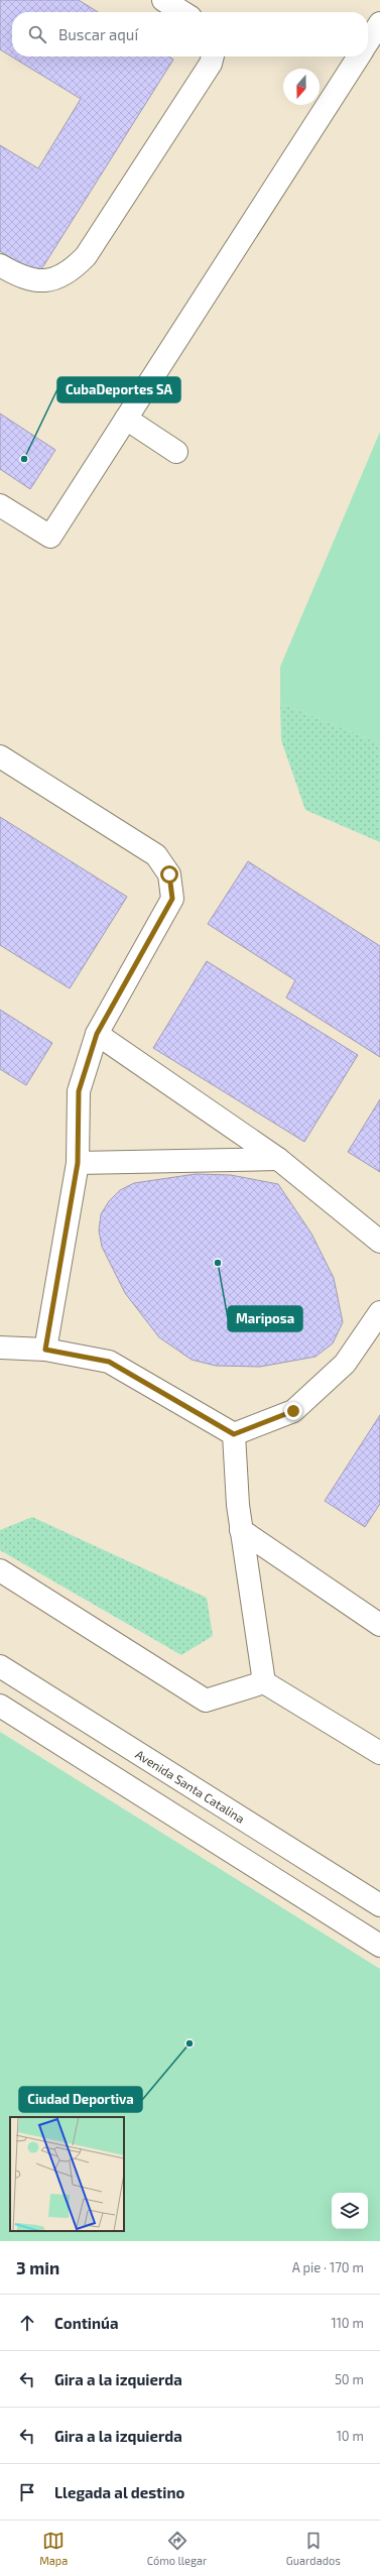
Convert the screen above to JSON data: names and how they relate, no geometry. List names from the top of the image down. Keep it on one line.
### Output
{"streets":{"main road":["Avenida Santa Catalina"]},"places":["CubaDeportes SA","Mariposa","Ciudad Deportiva"],"north":"bottom","page":{"search":"Buscar aquí","heading":["3 min","A pie · 170 m"],"list":[["Continúa","110 m"],["Gira a la izquierda","50 m"],["Gira a la izquierda","10 m"],"Llegada al destino"],"nav":["Mapa","Cómo llegar","Guardados"]}}
